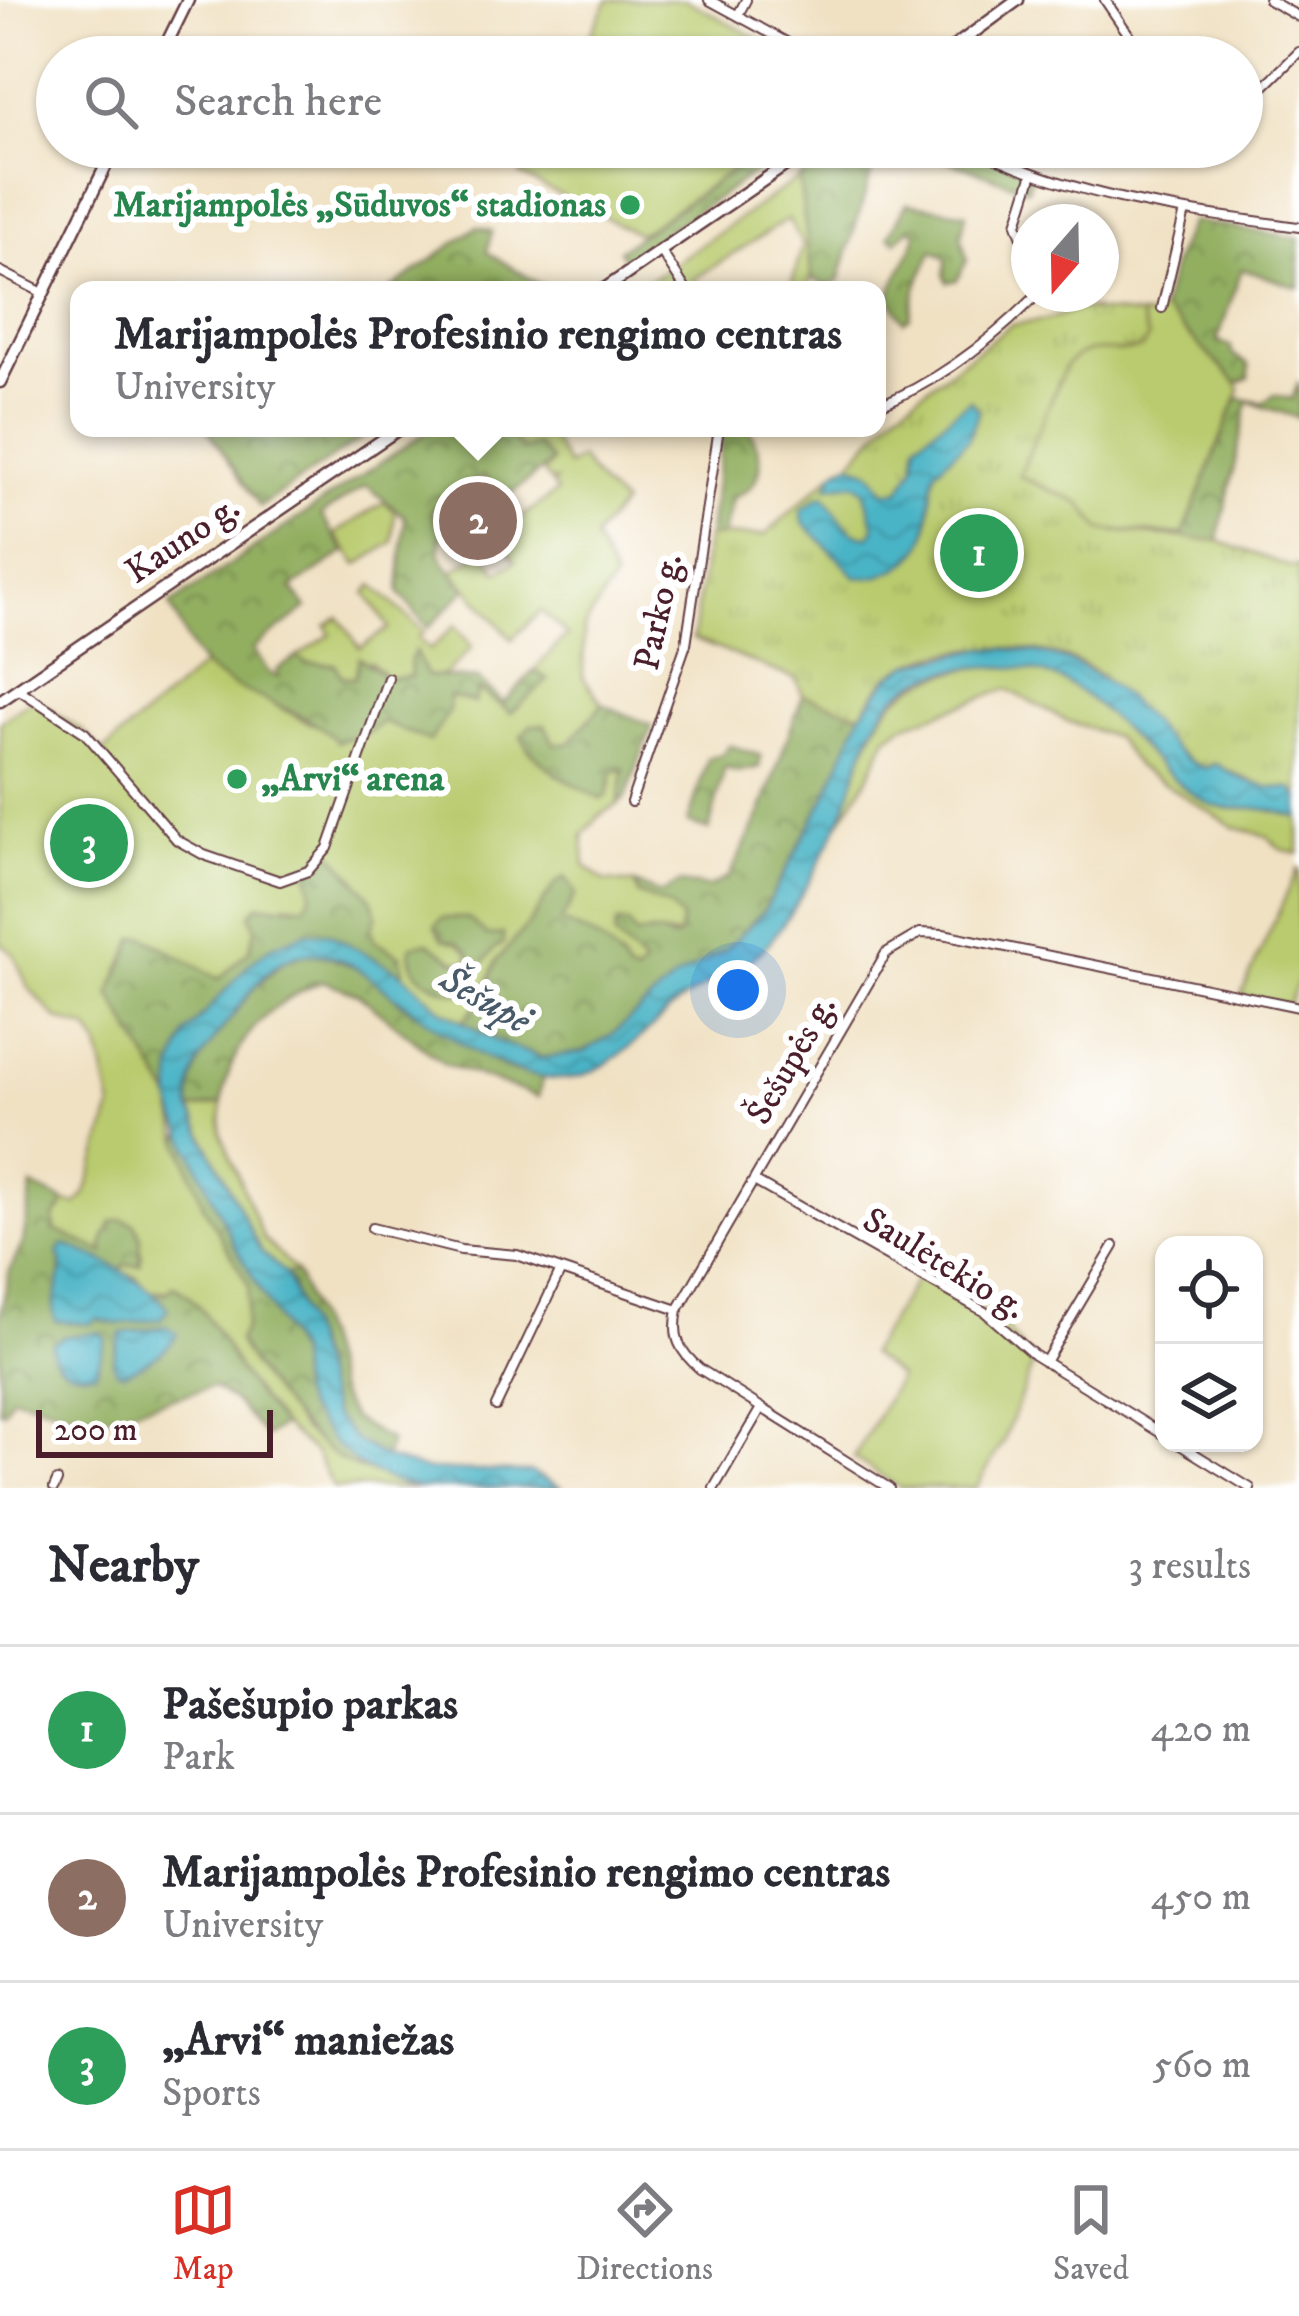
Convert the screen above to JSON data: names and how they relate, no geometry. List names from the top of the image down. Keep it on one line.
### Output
{"streets":{"main road":["Kauno g."],"street":["Parko g.","Šešupės g.","Saulėtekio g."]},"crossings":[["Šešupės g.","Saulėtekio g."]],"water":["Šešupė"],"places":["Marijampolės „Sūduvos“ stadionas","„Arvi“ arena"],"scale_bar":"200 m","north":"bottom","page":{"search":"Search here","popup":["Marijampolės Profesinio rengimo centras","University"],"pins":["2","1","3"],"scale":"200 m","heading":["Nearby","3 results"],"list":[{"mark":"1","name":"Pašešupio parkas","note":"Park","value":"420 m"},{"mark":"2","name":"Marijampolės Profesinio rengimo centras","note":"University","value":"450 m"},{"mark":"3","name":"„Arvi“ maniežas","note":"Sports","value":"560 m"}],"nav":["Map","Directions","Saved"]}}
